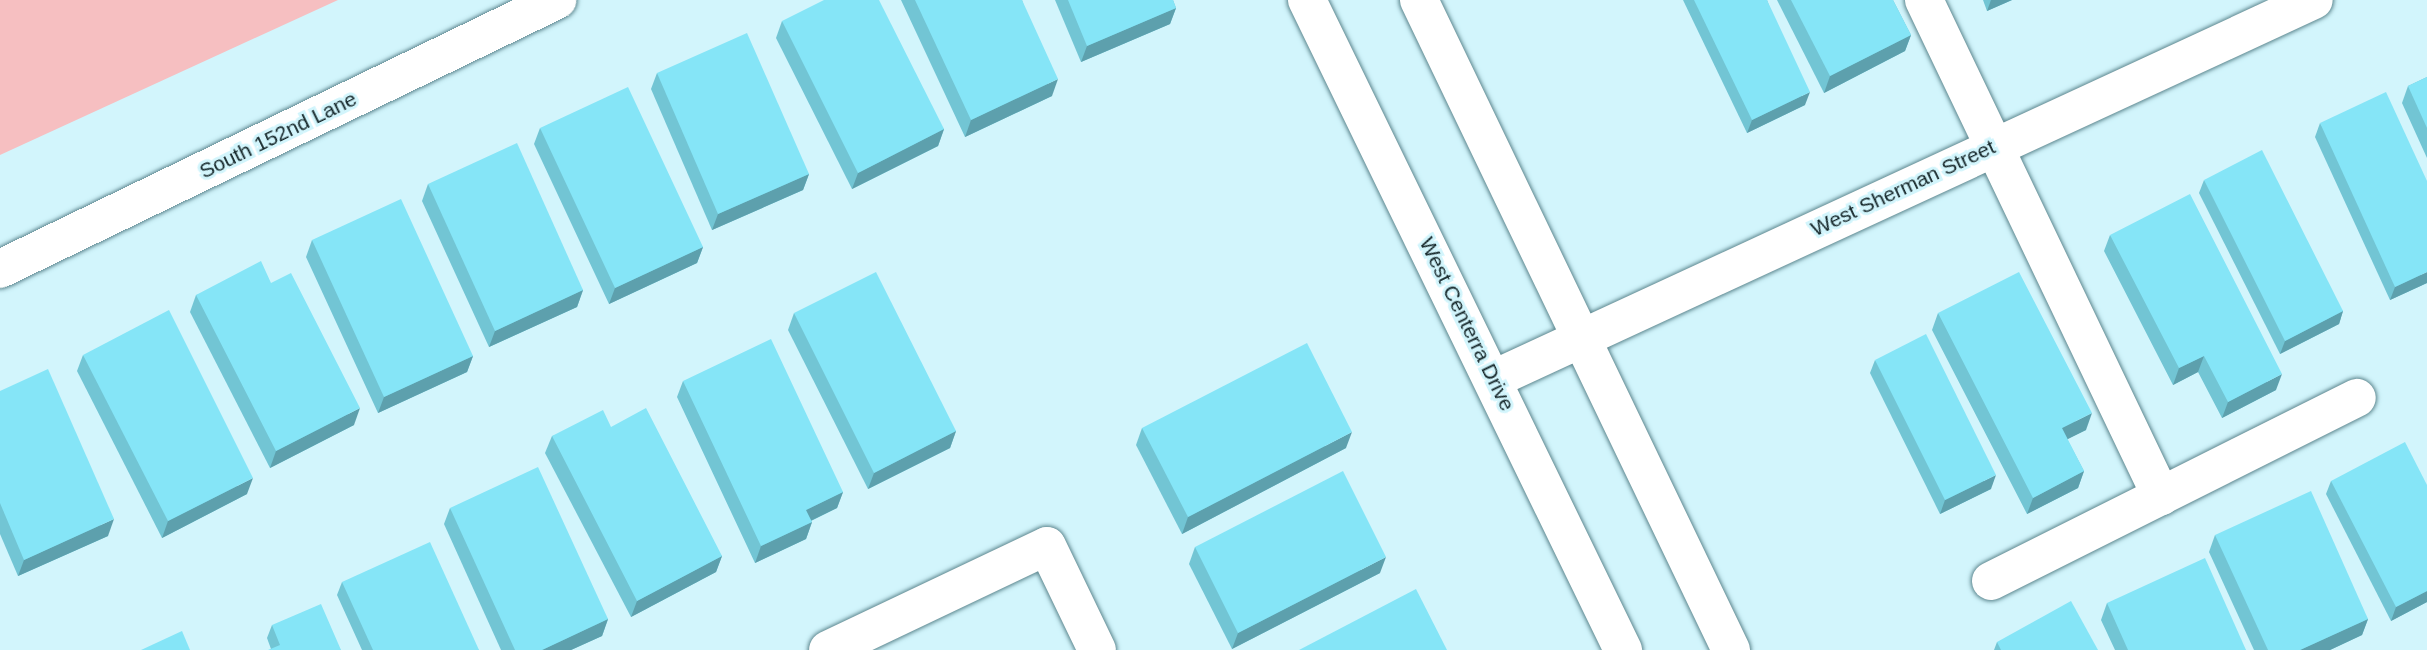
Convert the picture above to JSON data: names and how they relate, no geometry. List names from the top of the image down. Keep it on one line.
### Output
{"streets":{"street":["South 152nd Lane","West Sherman Street","West Centerra Drive"]},"crossings":[["West Sherman Street","West Centerra Drive"]]}
